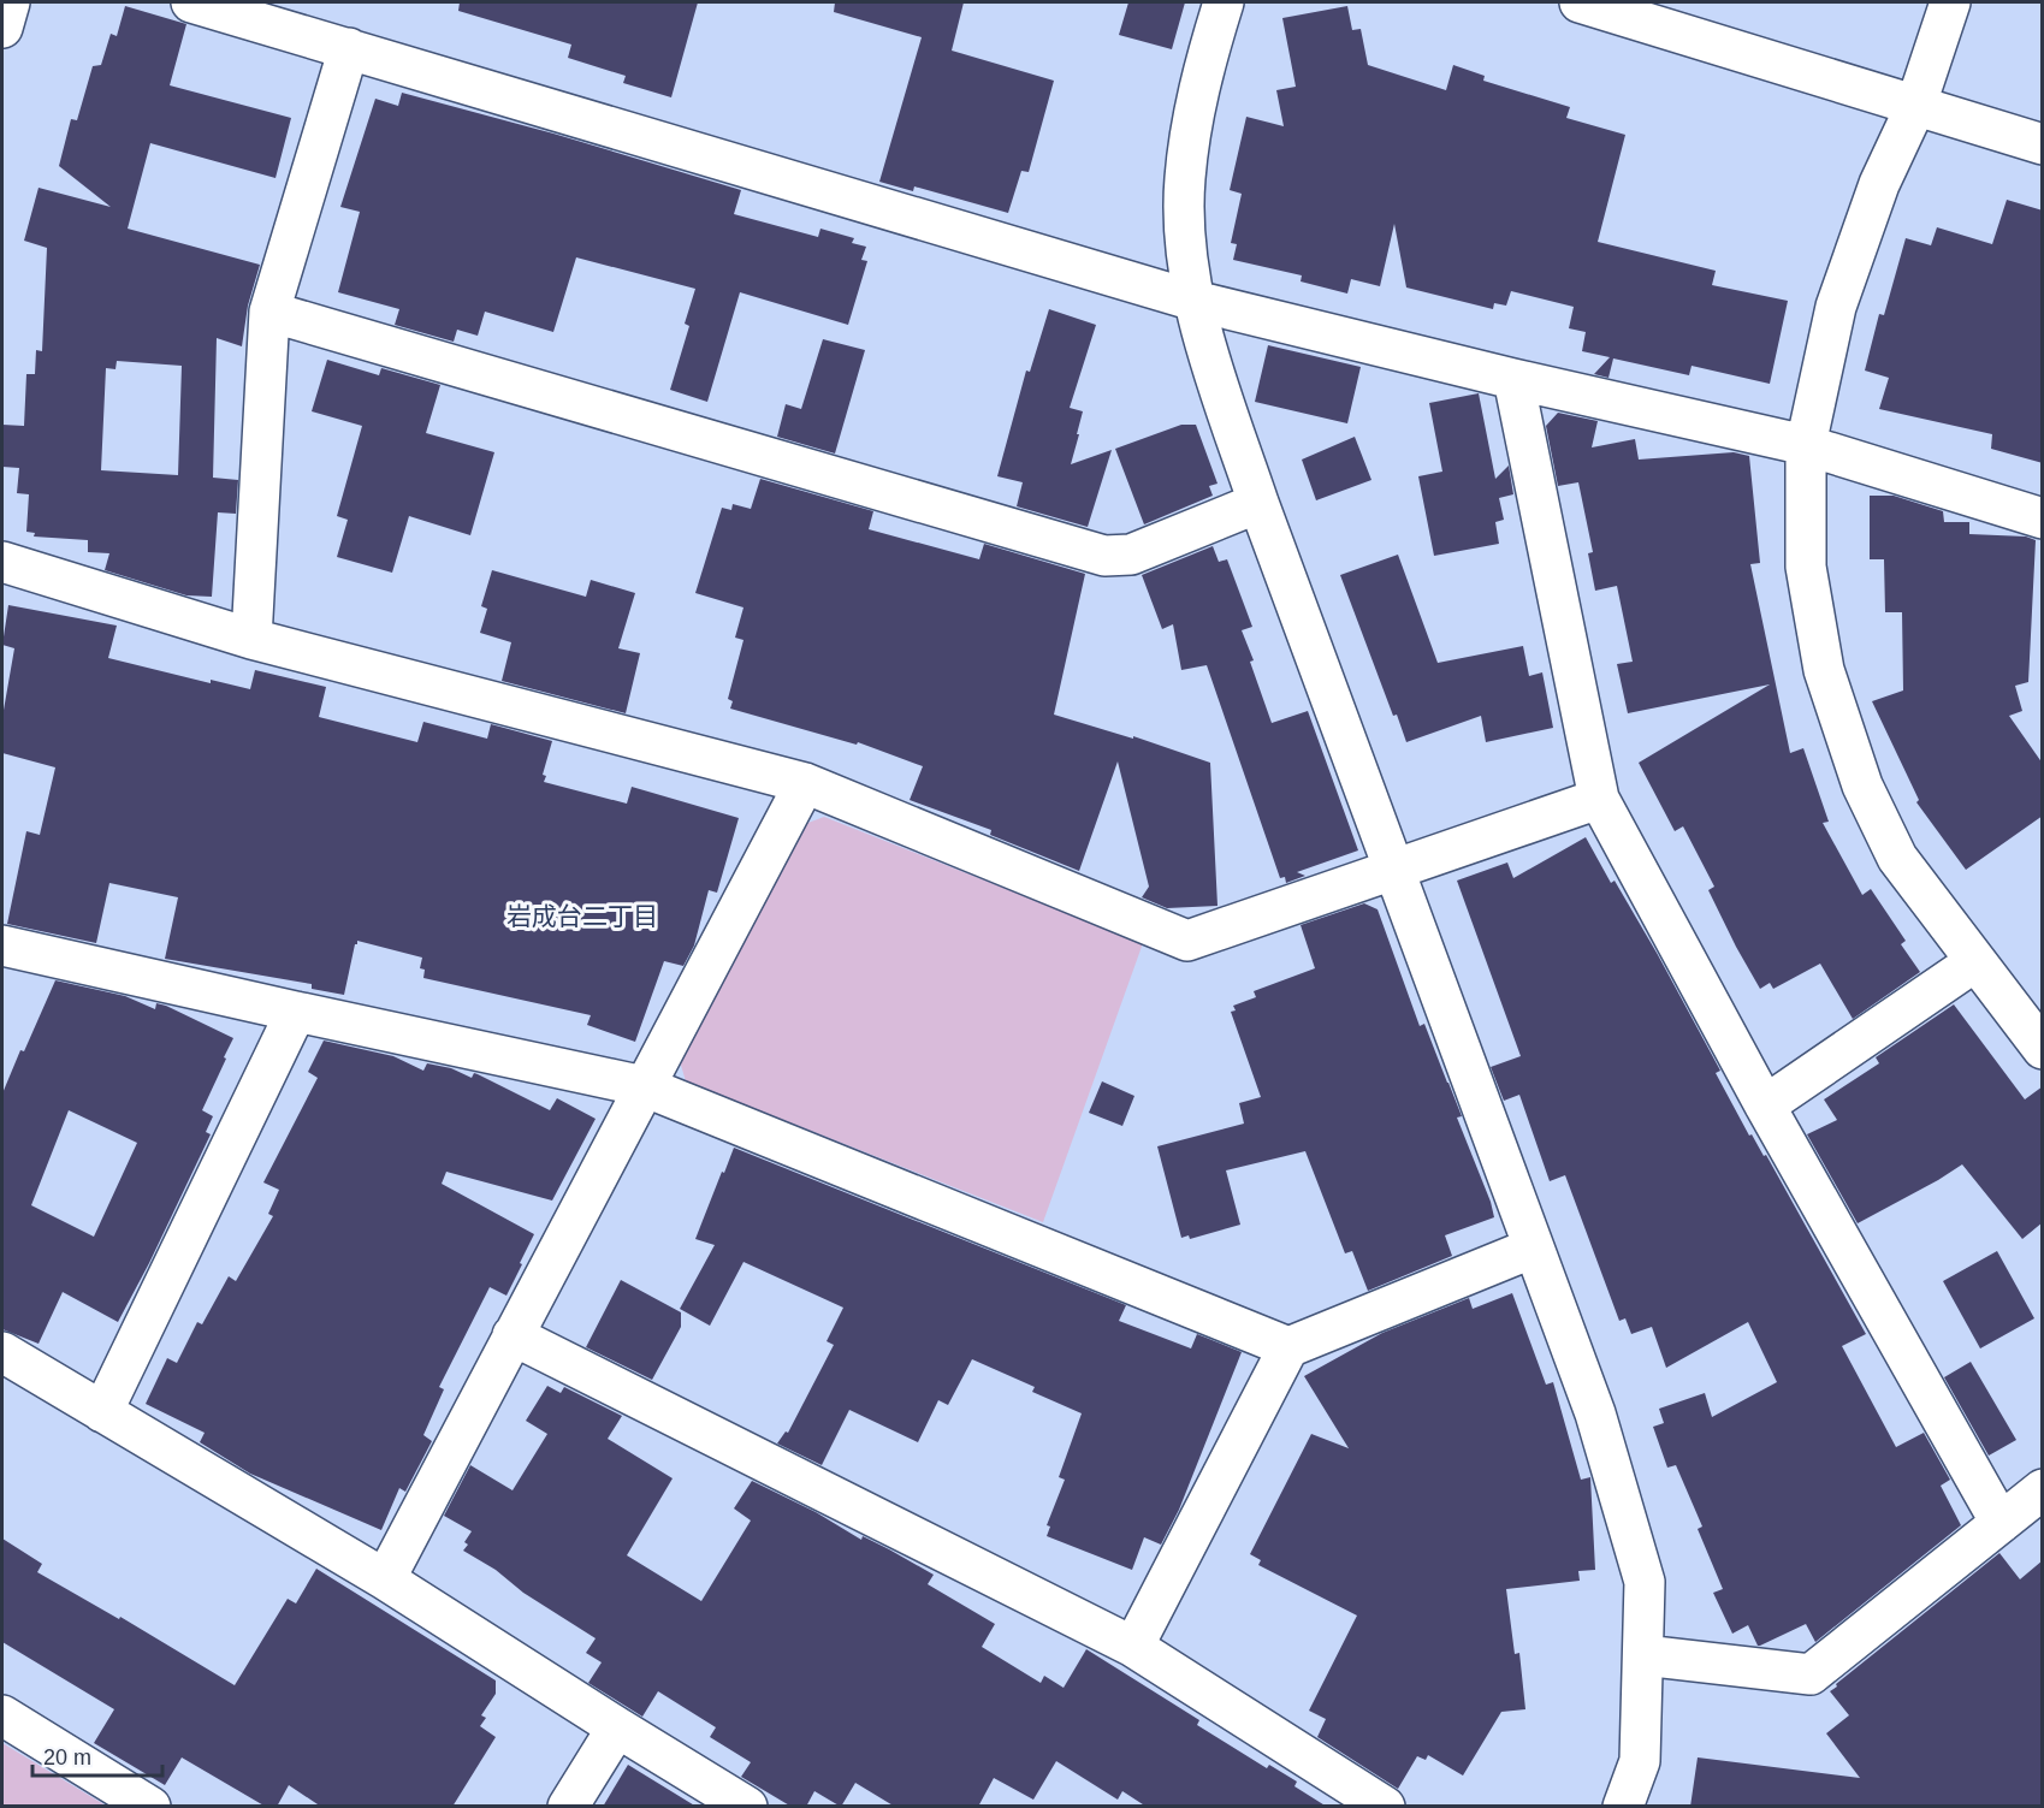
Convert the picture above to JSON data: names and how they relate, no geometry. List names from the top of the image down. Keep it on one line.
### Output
{"districts":["岩成台二丁目"],"scale_bar":"20 m"}
